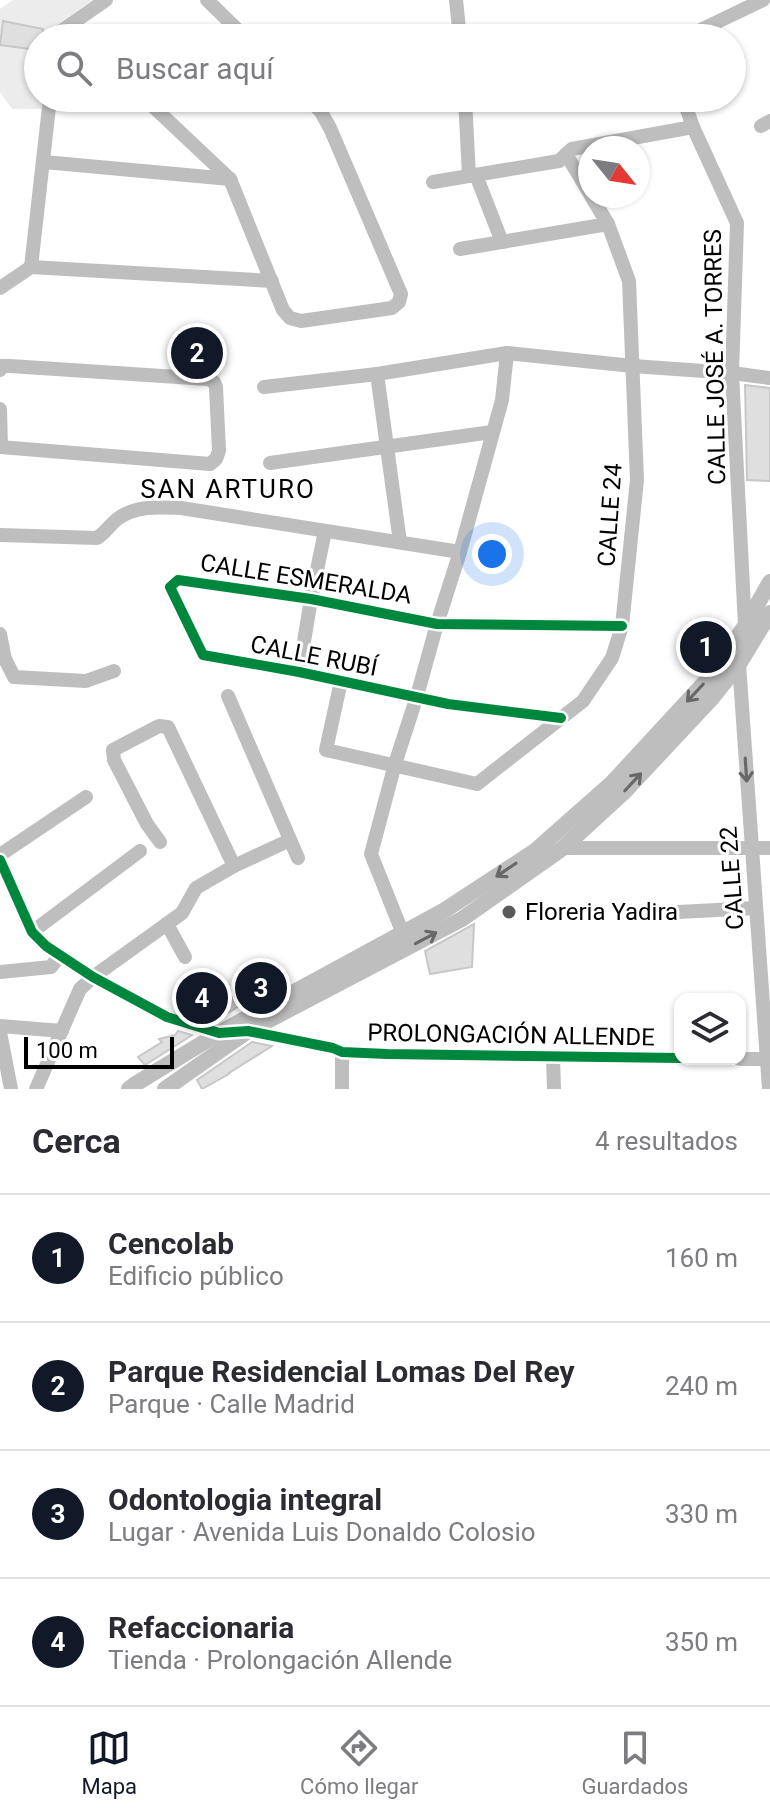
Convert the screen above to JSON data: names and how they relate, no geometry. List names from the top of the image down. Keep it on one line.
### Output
{"streets":{"street":["CALLE JOSÉ A. TORRES","CALLE 24","CALLE ESMERALDA","CALLE RUBÍ","CALLE 22","PROLONGACIÓN ALLENDE"]},"crossings":[["CALLE 24","CALLE ESMERALDA"],["CALLE 24","CALLE RUBÍ"],["CALLE ESMERALDA","CALLE RUBÍ"]],"one_way":["CALLE 22"],"districts":["SAN ARTURO"],"places":["Floreria Yadira"],"scale_bar":"100 m","north":"bottom right","page":{"search":"Buscar aquí","pins":["2","1","3","4"],"scale":"100 m","heading":["Cerca","4 resultados"],"list":[{"mark":"1","name":"Cencolab","note":"Edificio público","value":"160 m"},{"mark":"2","name":"Parque Residencial Lomas Del Rey","note":"Parque · Calle Madrid","value":"240 m"},{"mark":"3","name":"Odontologia integral","note":"Lugar · Avenida Luis Donaldo Colosio","value":"330 m"},{"mark":"4","name":"Refaccionaria","note":"Tienda · Prolongación Allende","value":"350 m"}],"nav":["Mapa","Cómo llegar","Guardados"]}}
